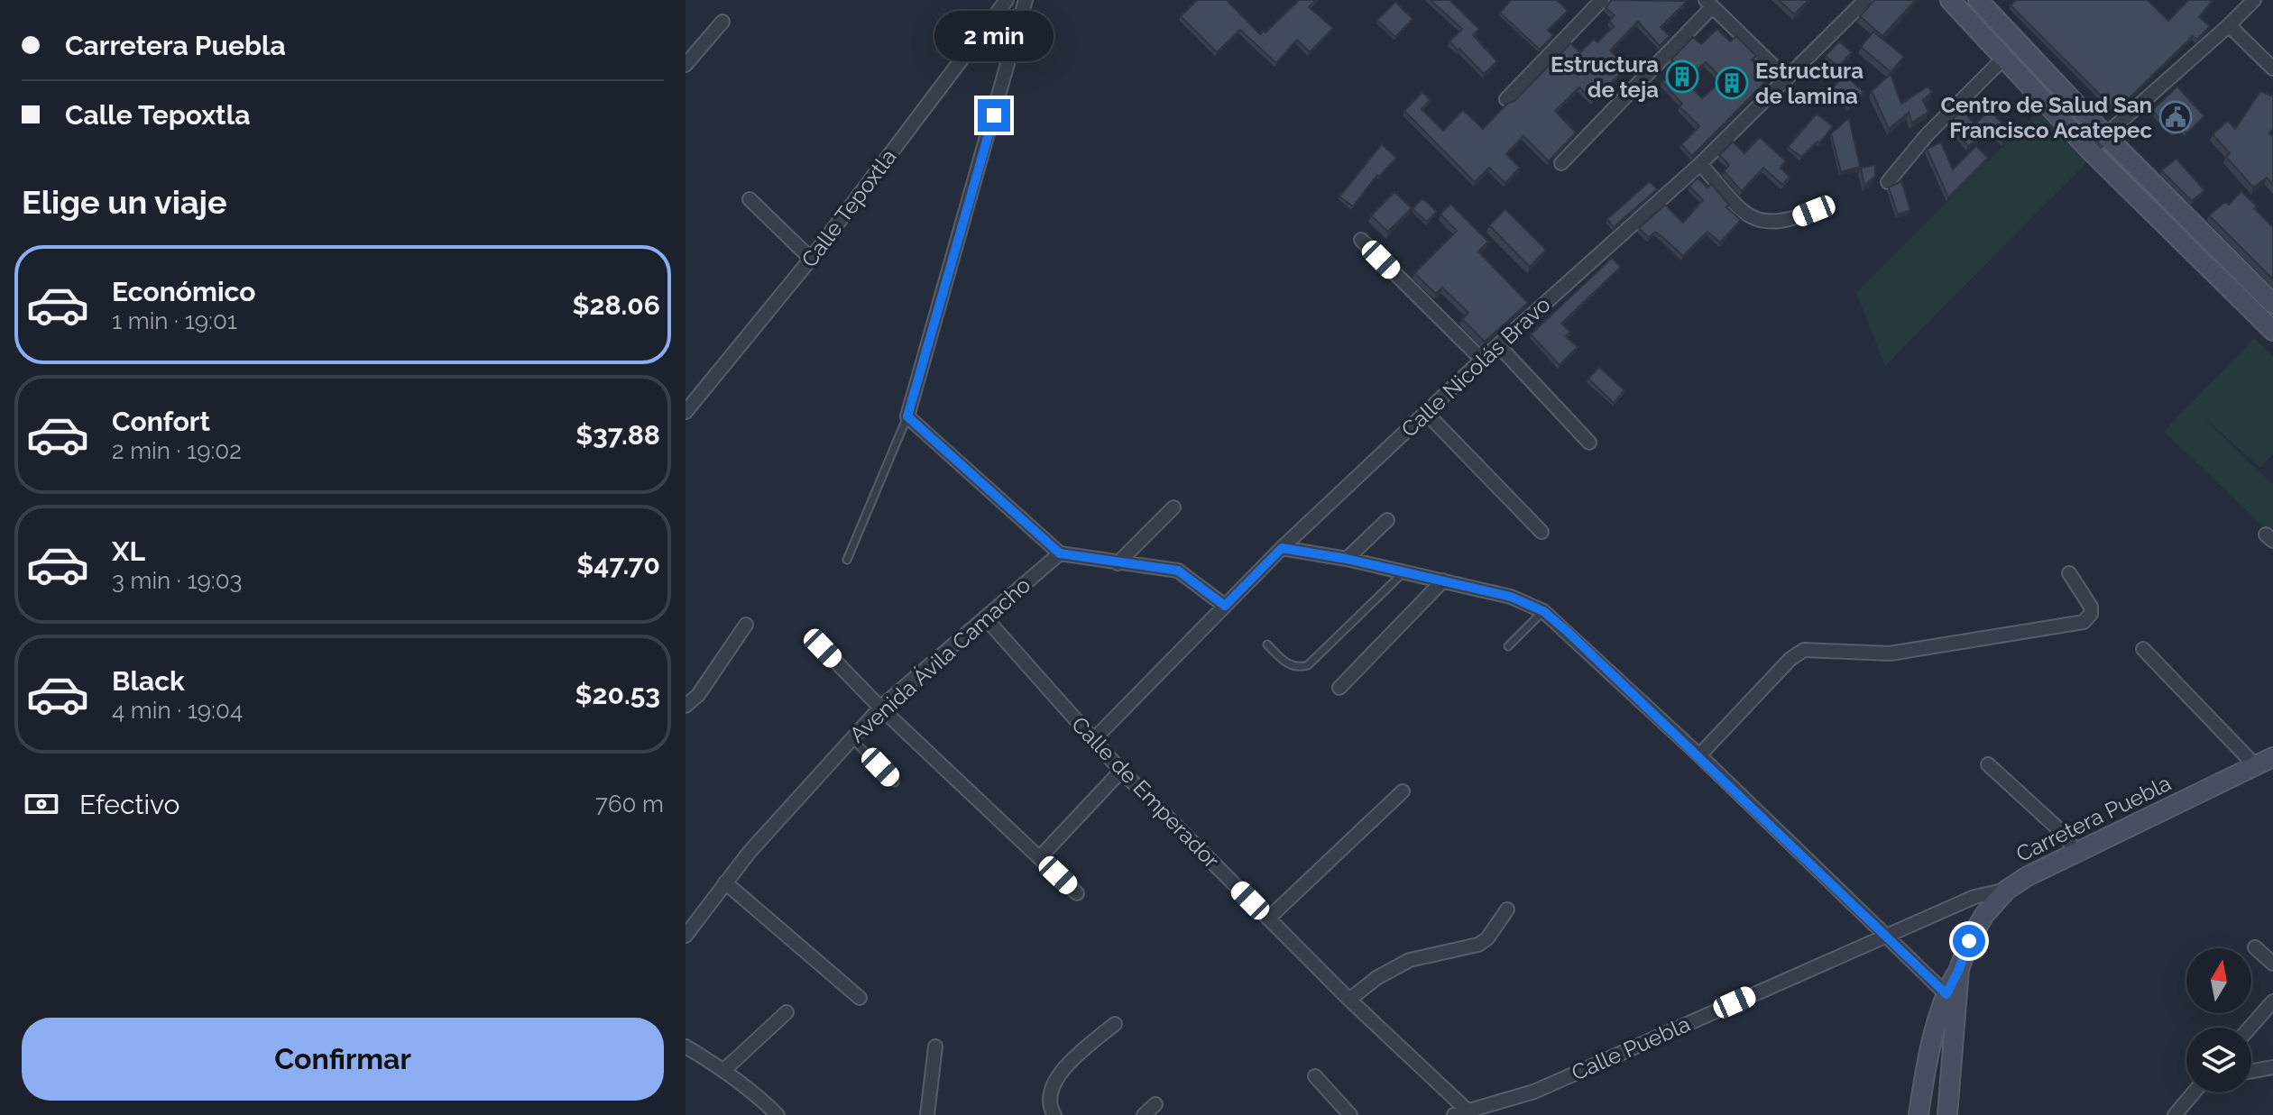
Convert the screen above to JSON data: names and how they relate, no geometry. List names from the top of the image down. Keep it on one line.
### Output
{"streets":{"main road":["Carretera Puebla"],"street":["Calle Tepoxtla","Calle Nicolás Bravo","Avenida Ávila Camacho","Calle de Emperador","Calle Puebla"]},"crossings":[["Calle Nicolás Bravo","Calle de Emperador"],["Avenida Ávila Camacho","Calle de Emperador"],["Calle de Emperador","Calle Puebla"],["Carretera Puebla","Calle Puebla"]],"places":{"building":["Estructura de teja","Estructura de lamina"],"public building":["Centro de Salud San Francisco Acatepec"]},"north":"top","page":{"banner":["Carretera Puebla","Calle Tepoxtla"],"bubble":"2 min","heading":"Elige un viaje","list":[{"name":"Económico","note":"1 min · 19:01","value":"$28.06"},{"name":"Confort","note":"2 min · 19:02","value":"$37.88"},{"name":"XL","note":"3 min · 19:03","value":"$47.70"},{"name":"Black","note":"4 min · 19:04","value":"$20.53"}],"pay":["Efectivo","760 m"],"buttons":"Confirmar"}}
